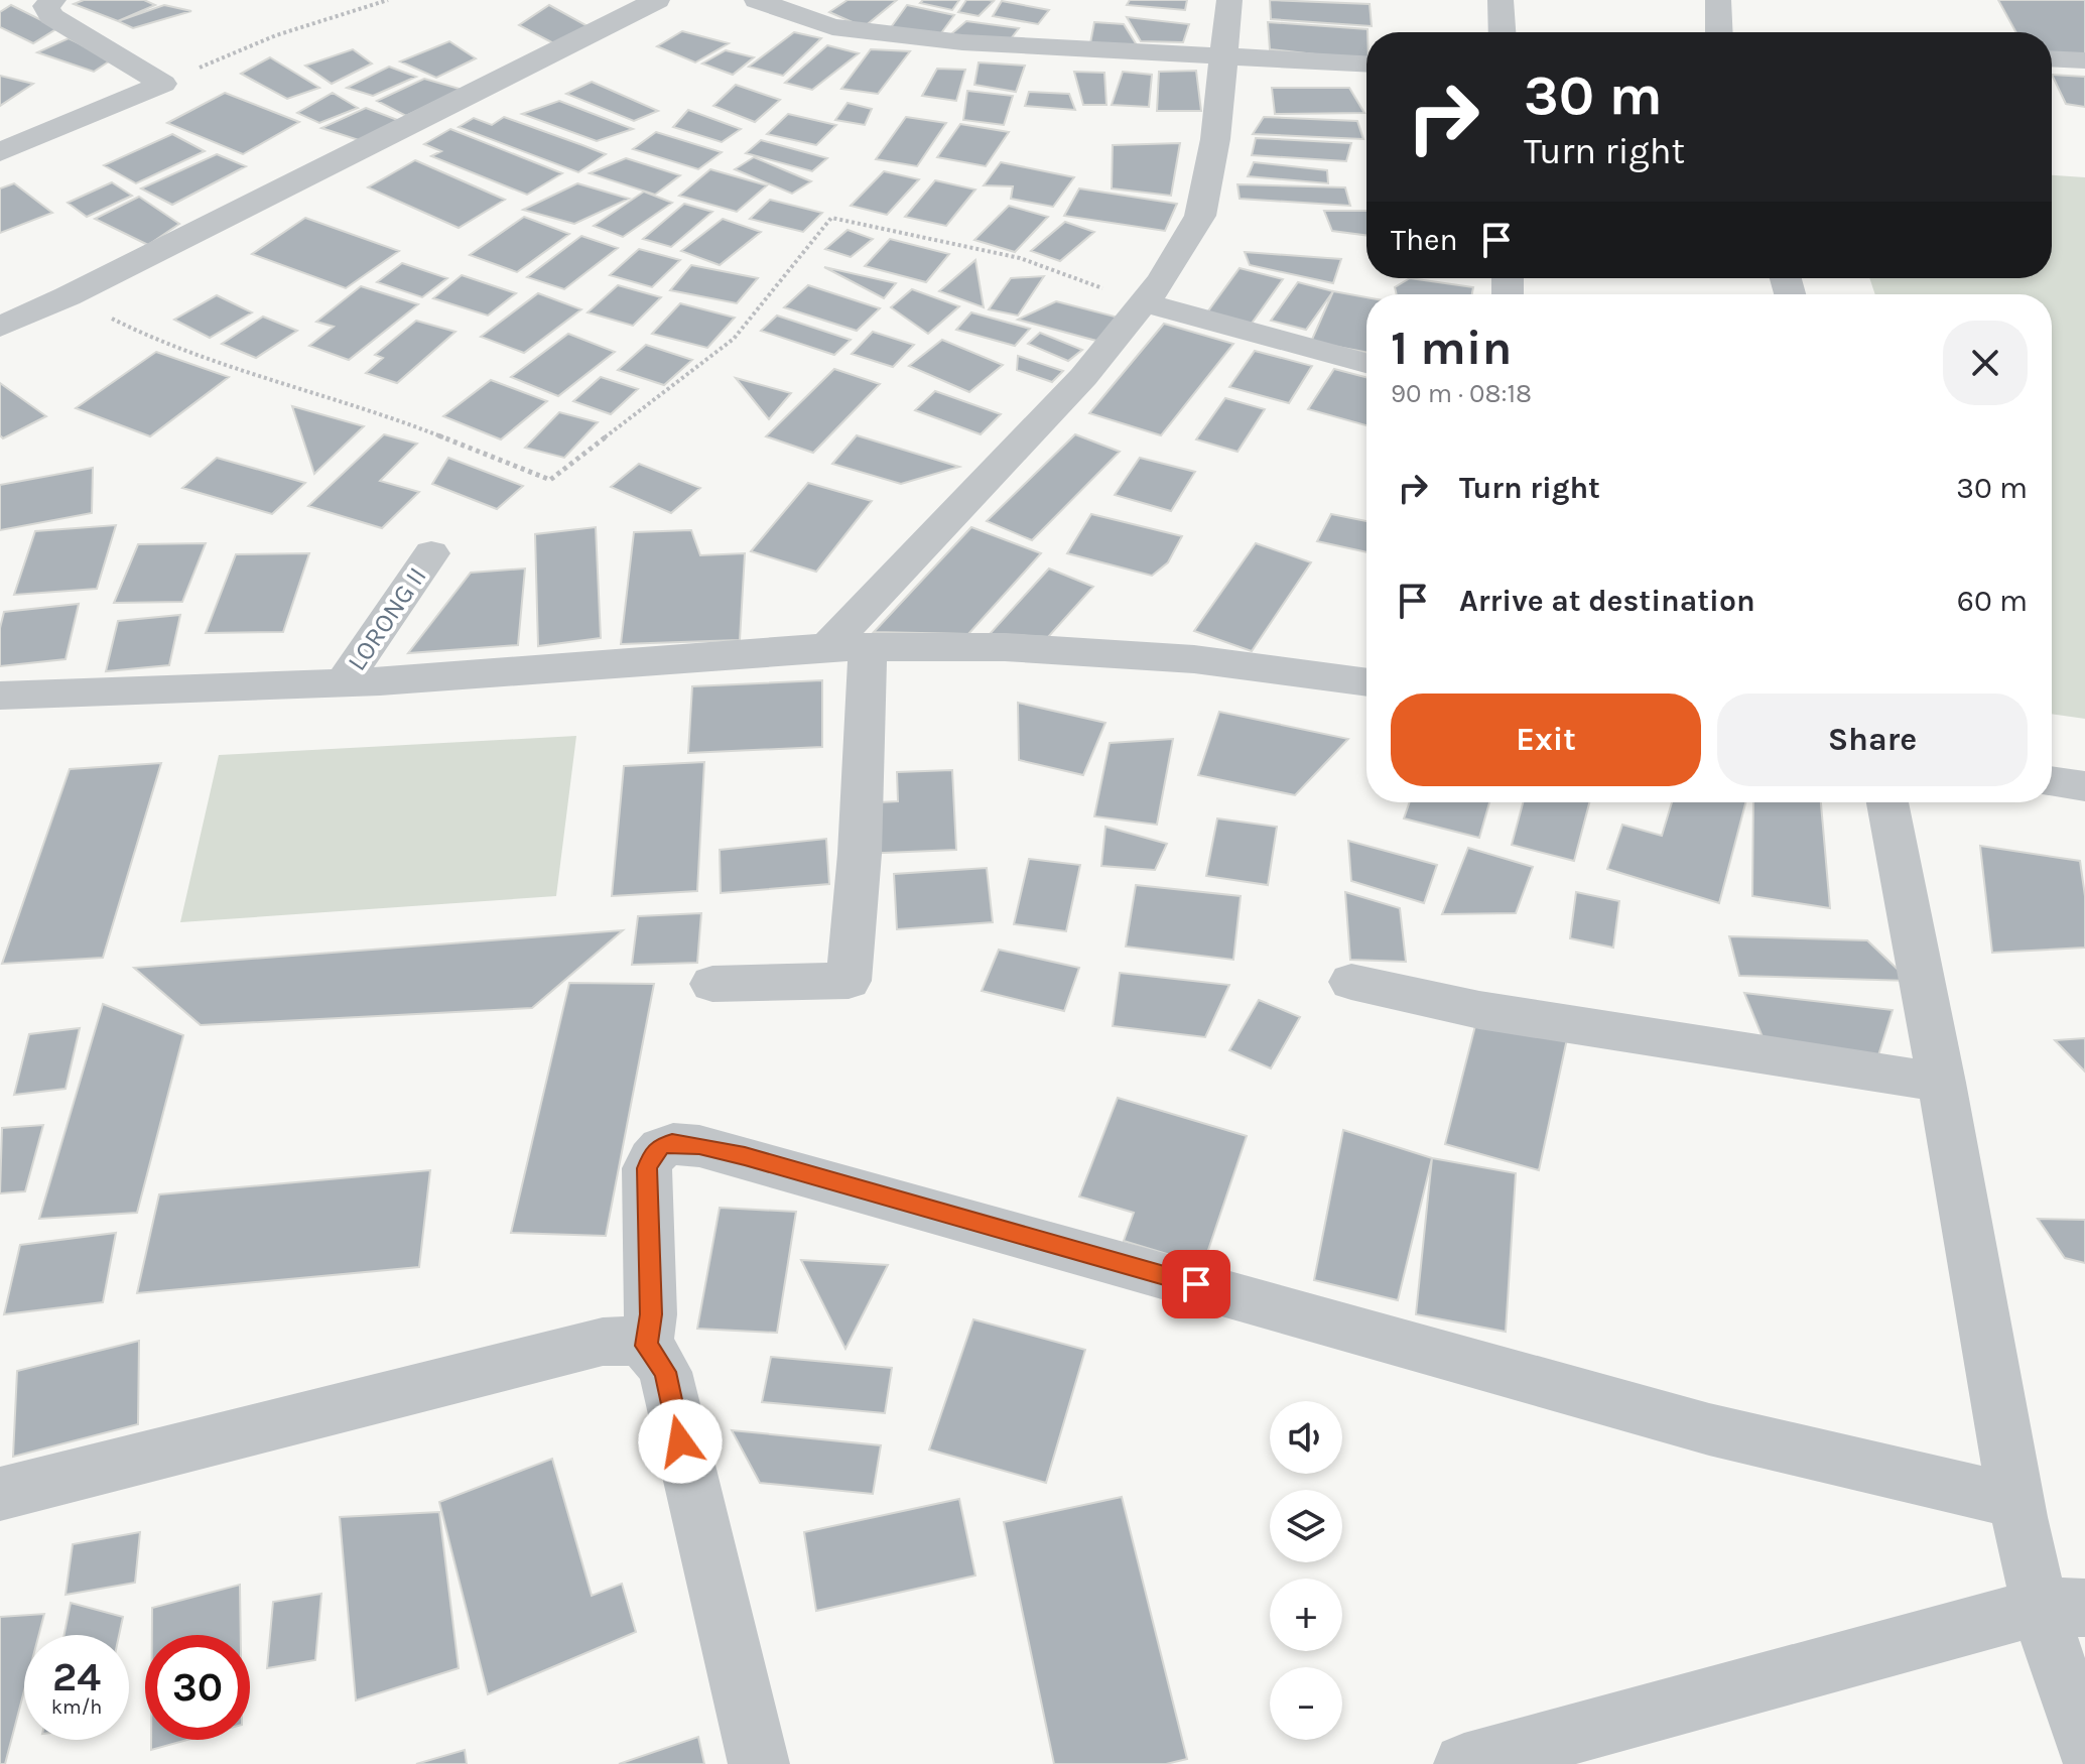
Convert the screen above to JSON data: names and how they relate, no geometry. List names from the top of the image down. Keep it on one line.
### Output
{"streets":{"street":["LORONG II"]},"page":{"turn":["30 m","Turn right"],"then":"Then","heading":["1 min","90 m · 08:18"],"list":[{"name":"Turn right","value":"30 m"},{"name":"Arrive at destination","value":"60 m"}],"buttons":["Exit","Share"],"map_buttons":["+","−"],"speed":"24 km/h","limit":"30"}}
